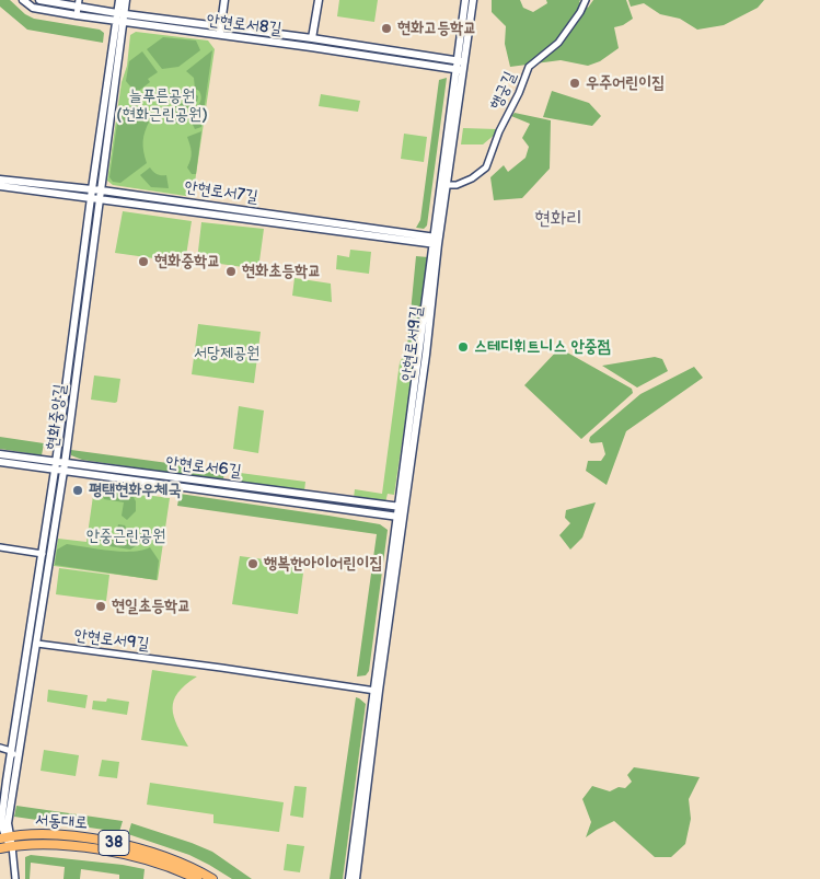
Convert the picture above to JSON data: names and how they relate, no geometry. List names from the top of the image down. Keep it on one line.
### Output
{"streets":{"main road":["서동대로","38"],"street":["안현로서8길","행궁길","안현로서7길","안현로서9길","현화중앙길","안현로서6길"]},"crossings":[["안현로서8길","안현로서9길"],["안현로서8길","현화중앙길"],["행궁길","안현로서9길"],["안현로서7길","안현로서9길"],["안현로서7길","현화중앙길"],["안현로서9길","현화중앙길"],["안현로서9길","안현로서6길"],["현화중앙길","안현로서6길"],["현화중앙길","서동대로"]],"districts":["현화리"],"parks":["늘푸른공원 (현화근린공원)","서당제공원","안중근린공원"],"places":["현화고등학교","우주어린이집","현화중학교","현화초등학교","스테디휘트니스 안중점","평택현화우체국","행복한아이어린이집","현일초등학교"]}
